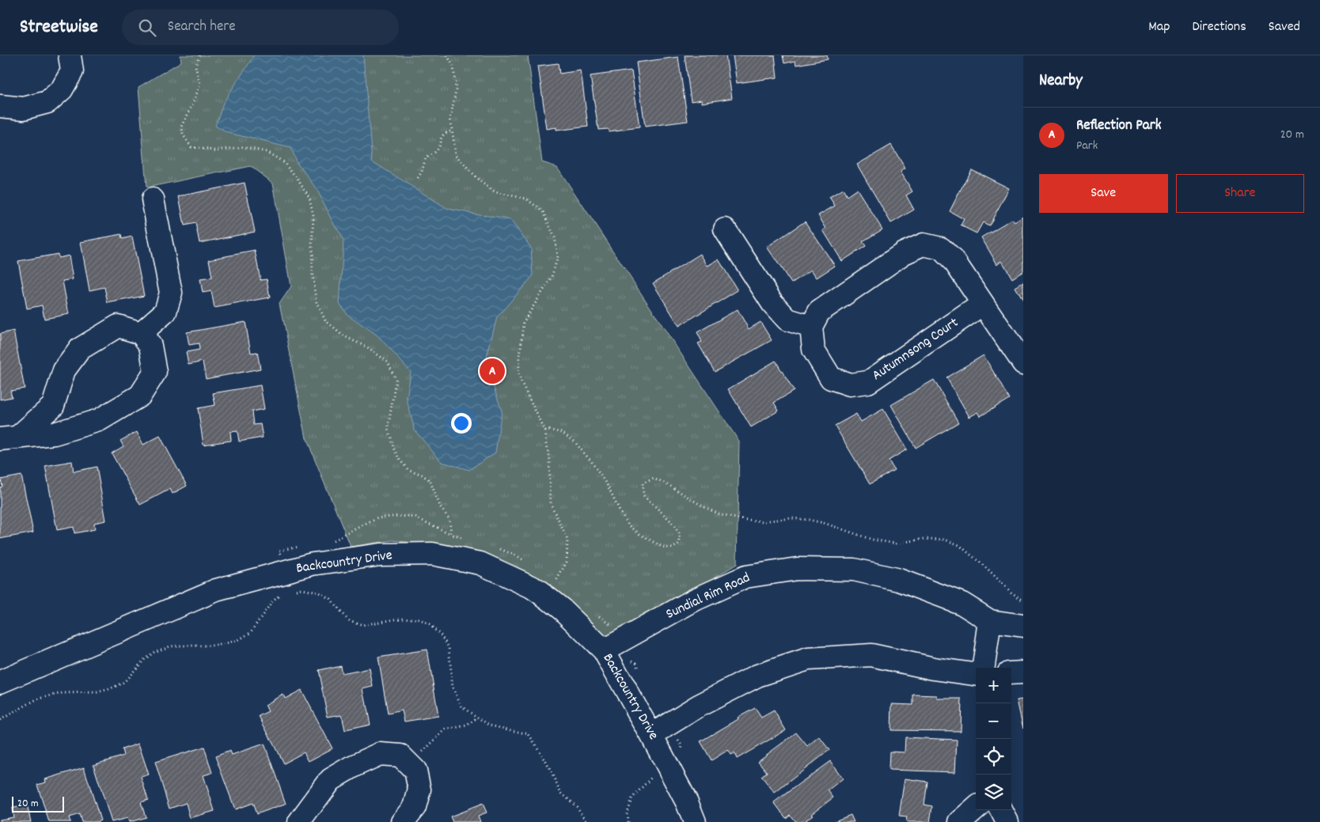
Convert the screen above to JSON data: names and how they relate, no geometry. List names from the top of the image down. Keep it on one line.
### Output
{"streets":{"street":["Autumnsong Court","Backcountry Drive","Sundial Rim Road"]},"crossings":[["Backcountry Drive","Sundial Rim Road"]],"scale_bar":"20 m","page":{"header":"Streetwise","search":"Search here","nav":["Map","Directions","Saved"],"heading":"Nearby","list":[{"mark":"A","name":"Reflection Park","note":"Park","value":"20 m"}],"buttons":["Save","Share"],"pins":"A","map_buttons":["+","−"],"scale":"20 m"}}
